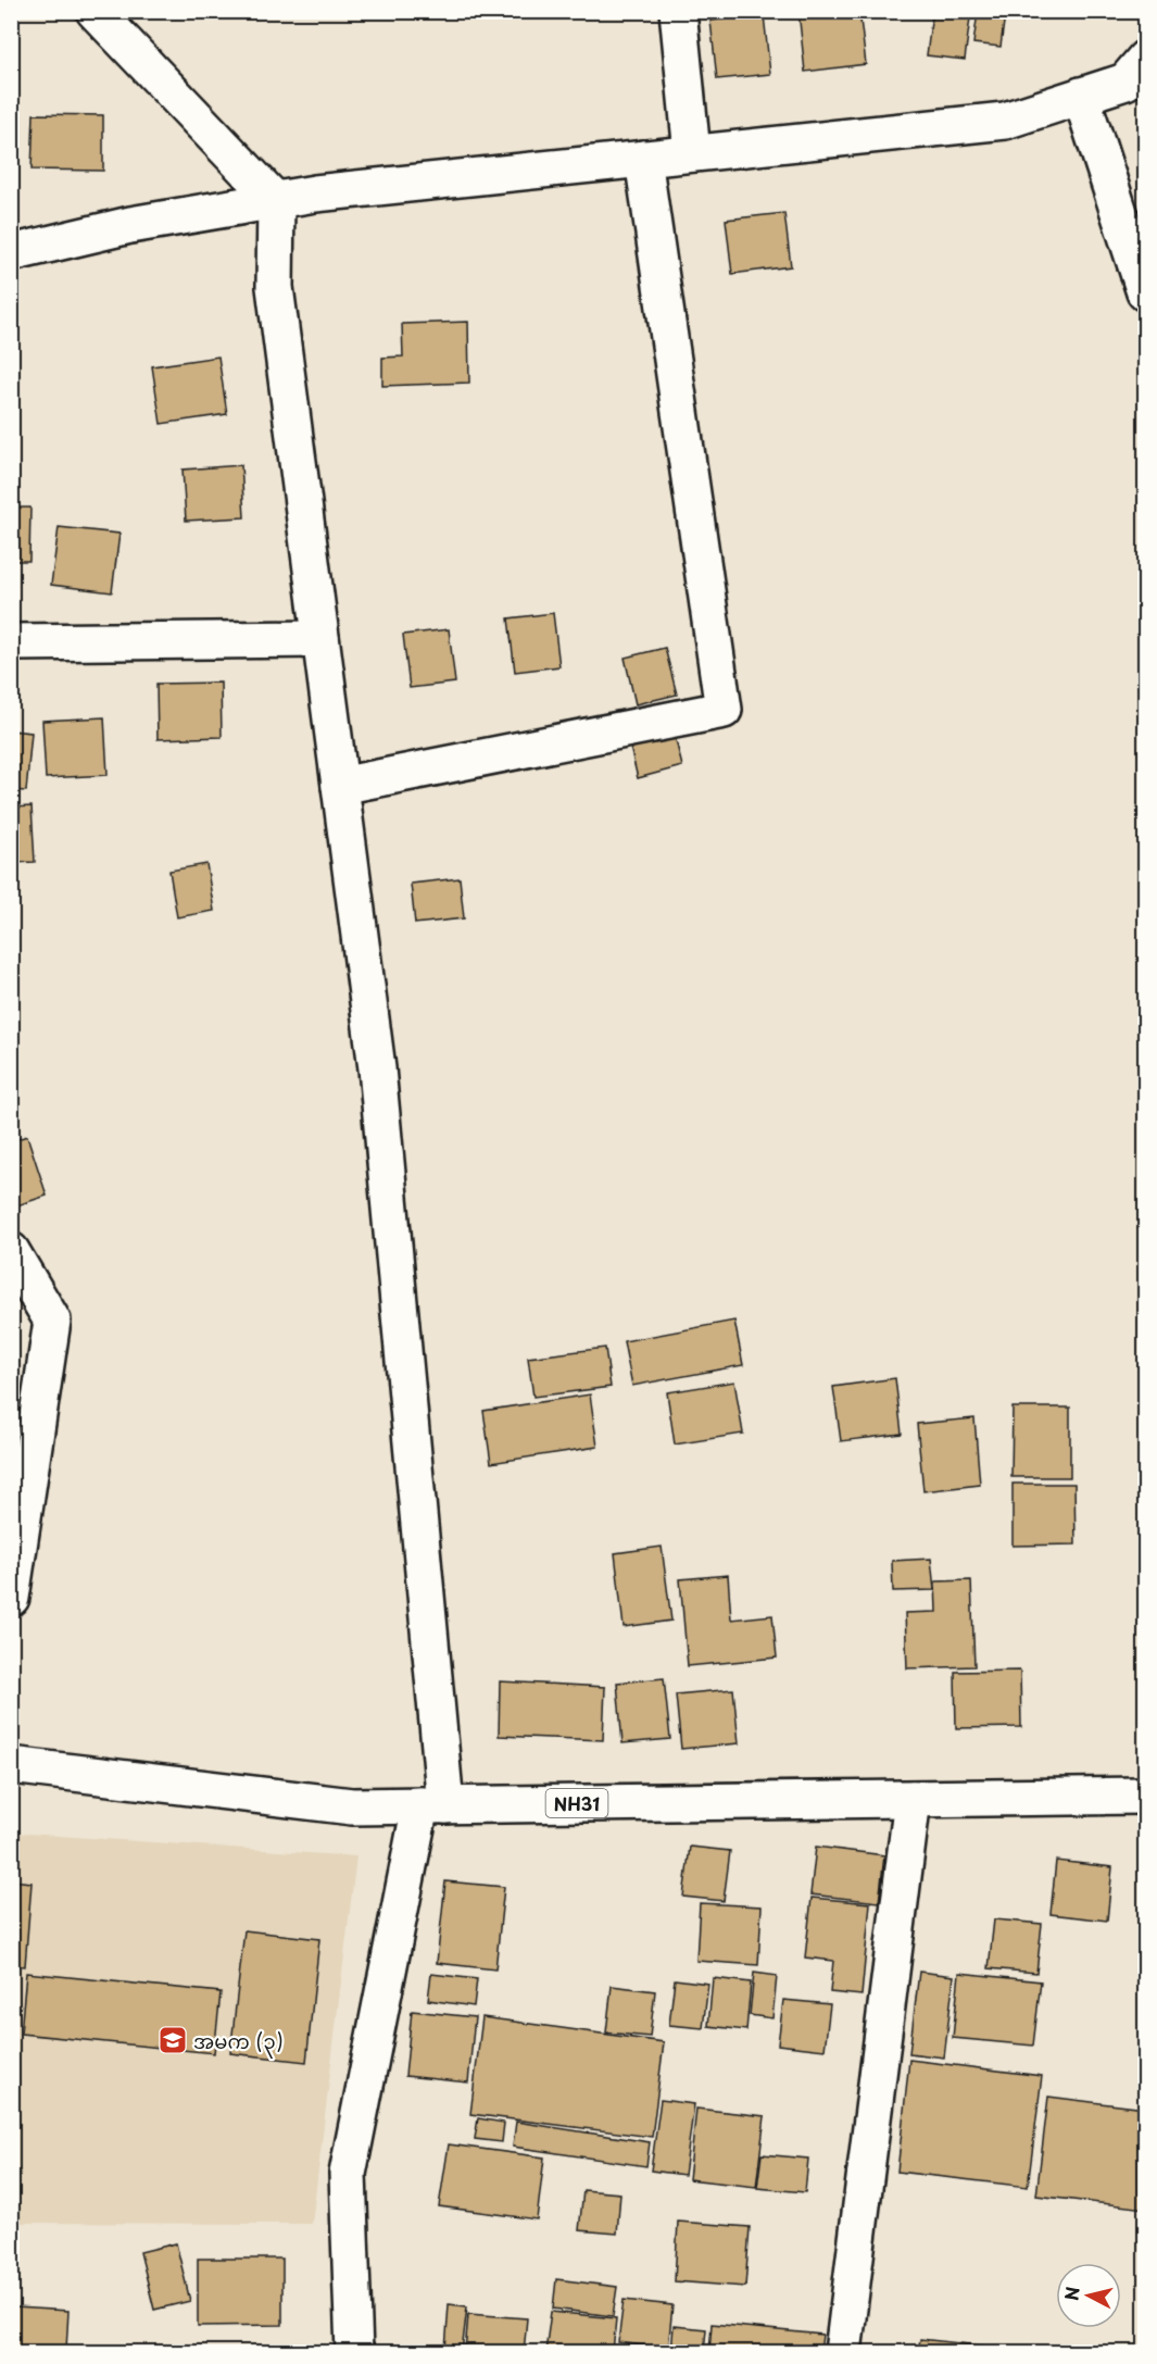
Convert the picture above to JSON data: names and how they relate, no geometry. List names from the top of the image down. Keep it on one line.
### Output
{"streets":{"main road":["NH31"]},"places":{"school or university":["အမက (၃)"]},"north":"left"}
